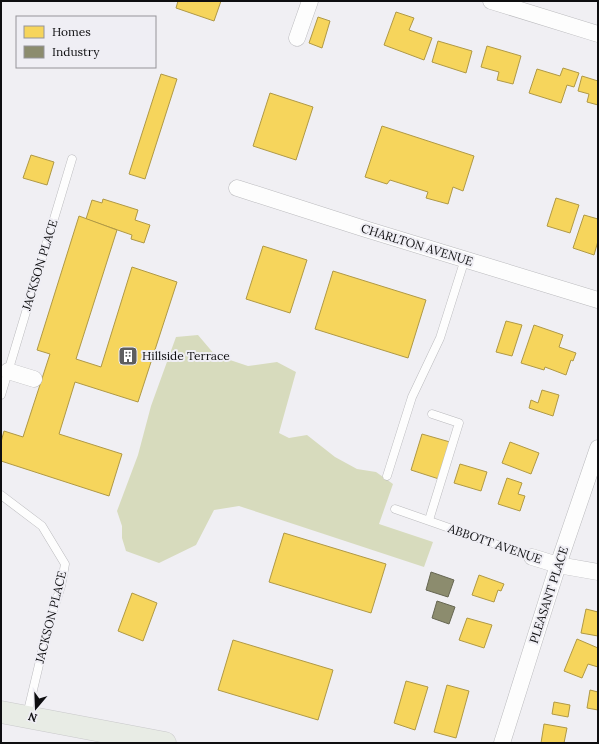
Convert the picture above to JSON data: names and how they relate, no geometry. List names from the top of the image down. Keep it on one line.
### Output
{"streets":{"street":["CHARLTON AVENUE","ABBOTT AVENUE","PLEASANT PLACE"],"lane":["JACKSON PLACE"]},"crossings":[["ABBOTT AVENUE","PLEASANT PLACE"]],"places":{"building":["Hillside Terrace"]},"legend":["Homes","Industry"],"north":"bottom"}
